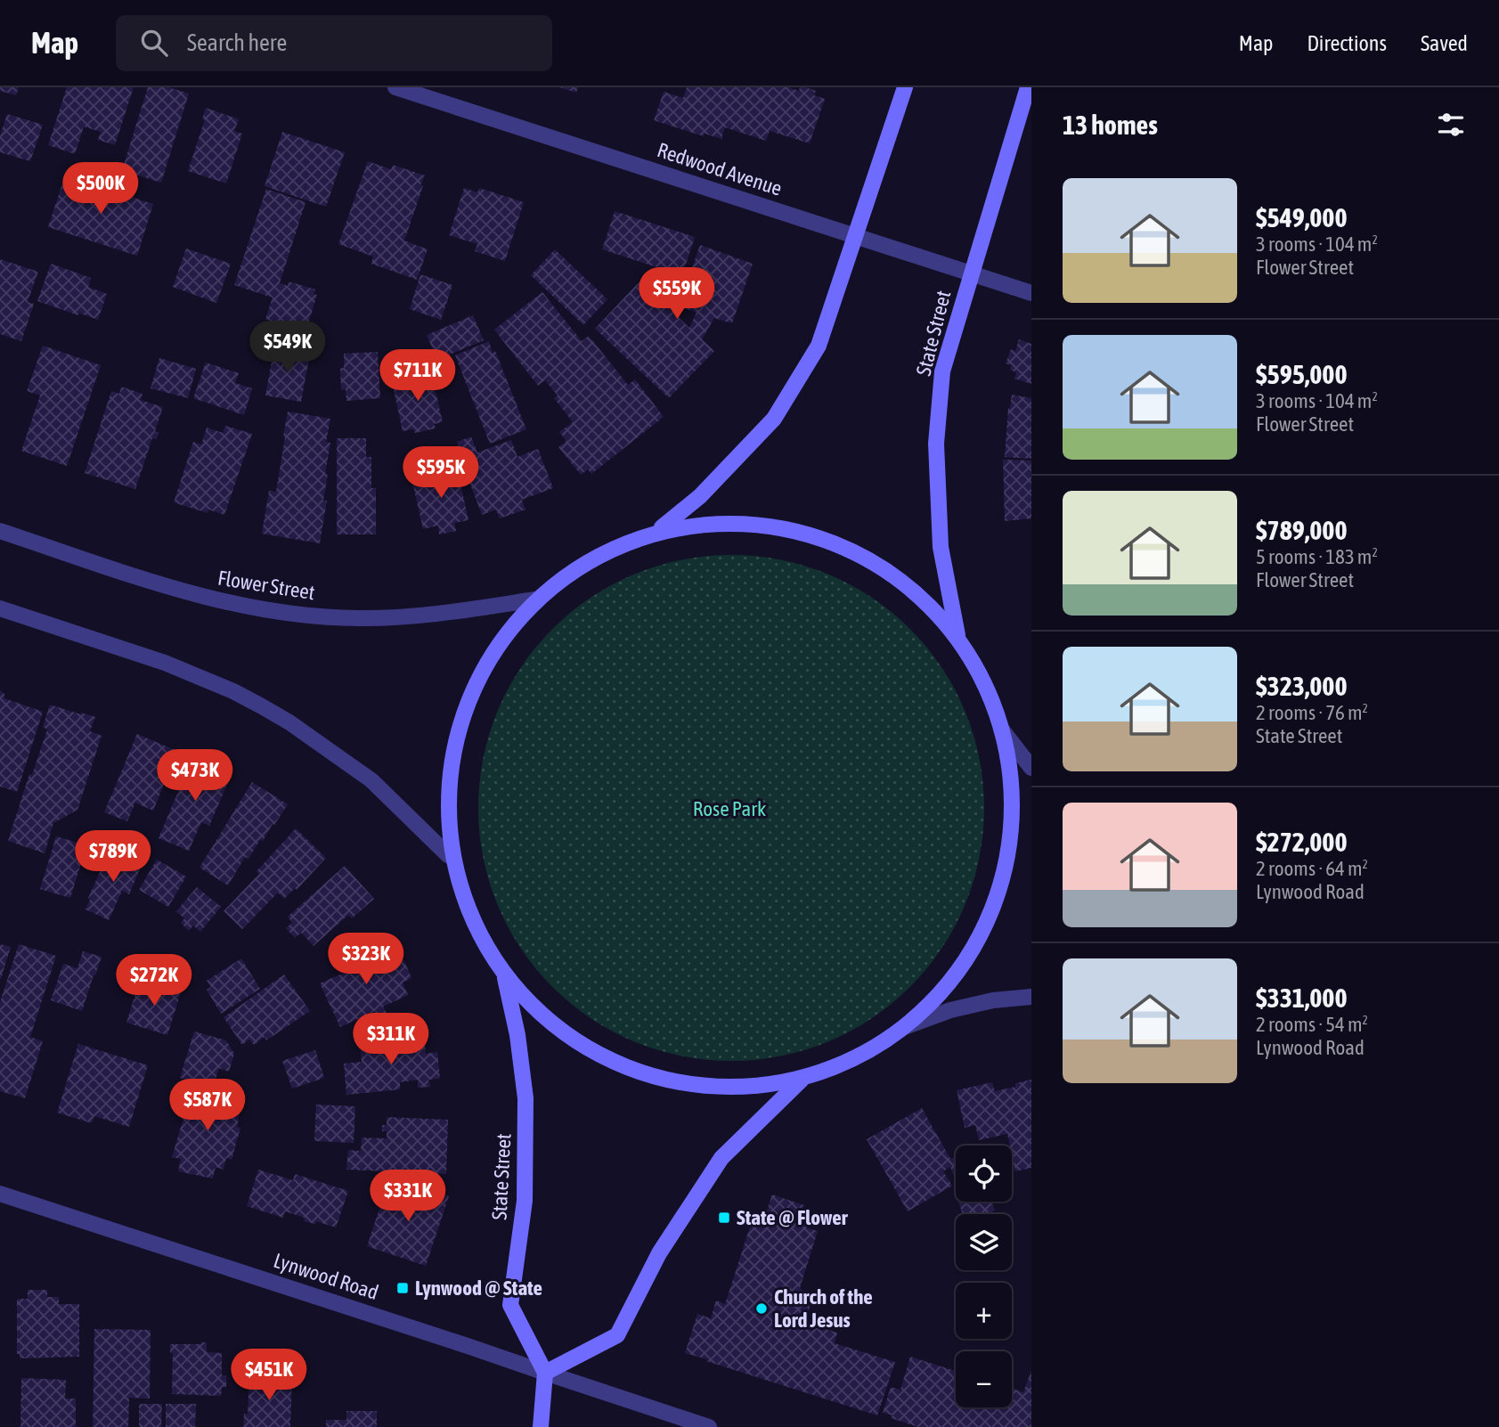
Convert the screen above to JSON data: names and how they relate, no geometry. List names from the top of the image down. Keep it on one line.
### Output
{"streets":{"main road":["State Street"],"street":["Redwood Avenue","Flower Street","Lynwood Road"]},"crossings":[["Redwood Avenue","State Street"],["State Street","Lynwood Road"]],"parks":["Rose Park"],"places":{"transit":["State @ Flower","Lynwood @ State"],"other":["Church of the Lord Jesus"]},"page":{"header":"Map","search":"Search here","nav":["Map","Directions","Saved"],"heading":"13 homes","price":["$500K","$559K","$549K","$711K","$595K","$473K","$789K","$323K","$272K","$311K","$587K","$331K","$451K"],"list":[{"name":"$549,000","note":"3 rooms · 104 m² · Flower Street"},{"name":"$595,000","note":"3 rooms · 104 m² · Flower Street"},{"name":"$789,000","note":"5 rooms · 183 m² · Flower Street"},{"name":"$323,000","note":"2 rooms · 76 m² · State Street"},{"name":"$272,000","note":"2 rooms · 64 m² · Lynwood Road"},{"name":"$331,000","note":"2 rooms · 54 m² · Lynwood Road"}],"map_buttons":["+","−"]}}
